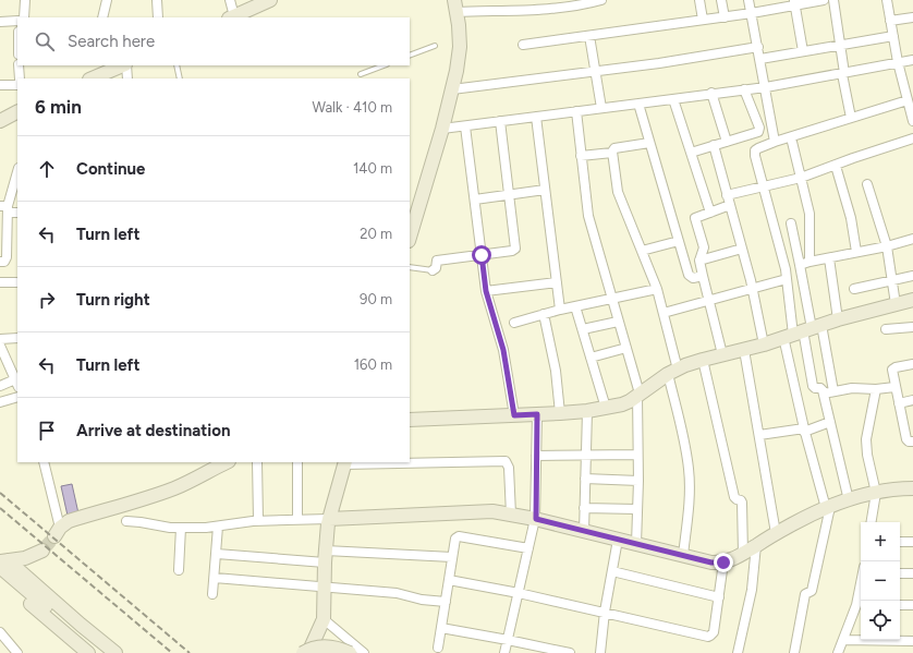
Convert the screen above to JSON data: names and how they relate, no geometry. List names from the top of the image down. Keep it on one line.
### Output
{"page":{"search":"Search here","heading":["6 min","Walk · 410 m"],"list":[["Continue","140 m"],["Turn left","20 m"],["Turn right","90 m"],["Turn left","160 m"],"Arrive at destination"],"map_buttons":["+","−"]}}
